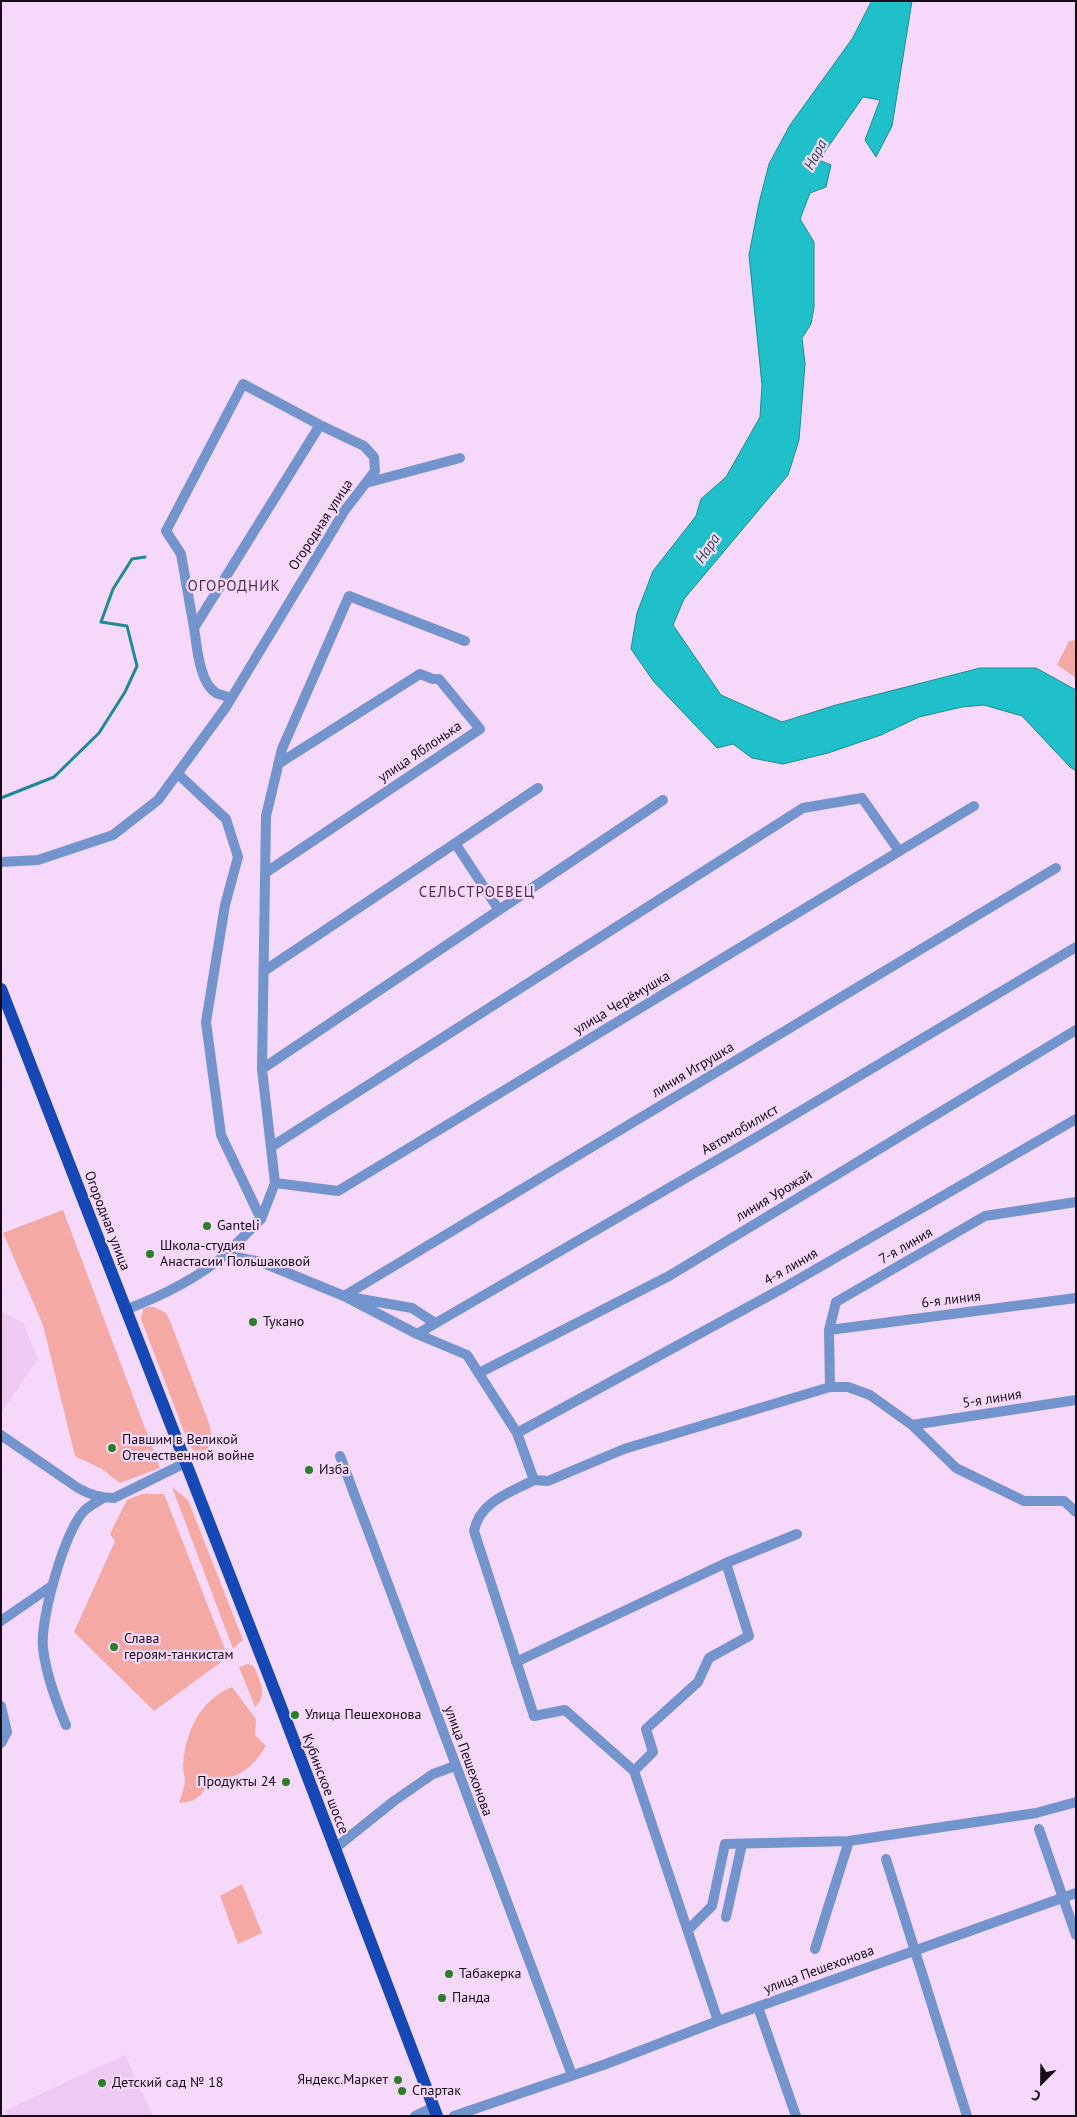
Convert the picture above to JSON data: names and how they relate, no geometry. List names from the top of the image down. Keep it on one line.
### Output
{"streets":{"main road":["Огородная улица","Кубинское шоссе"],"street":["улица Яблонька","улица Черёмушка","линия Игрушка","Автомобилист","линия Урожай","7-я линия","4-я линия","6-я линия","5-я линия","улица Пешехонова"]},"crossings":[["Огородная улица","Кубинское шоссе"],["7-я линия","6-я линия"]],"districts":["ОГОРОДНИК","СЕЛЬСТРОЕВЕЦ"],"water":["Нара"],"places":["Ganteli","Школа-студия Анастасии Польшаковой","Тукано","Павшим в Великой Отечественной войне","Изба","Слава героям-танкистам","Улица Пешехонова","Продукты 24","Табакерка","Панда","Яндекс.Маркет","Детский сад № 18","Спартак"],"north":"bottom left"}
